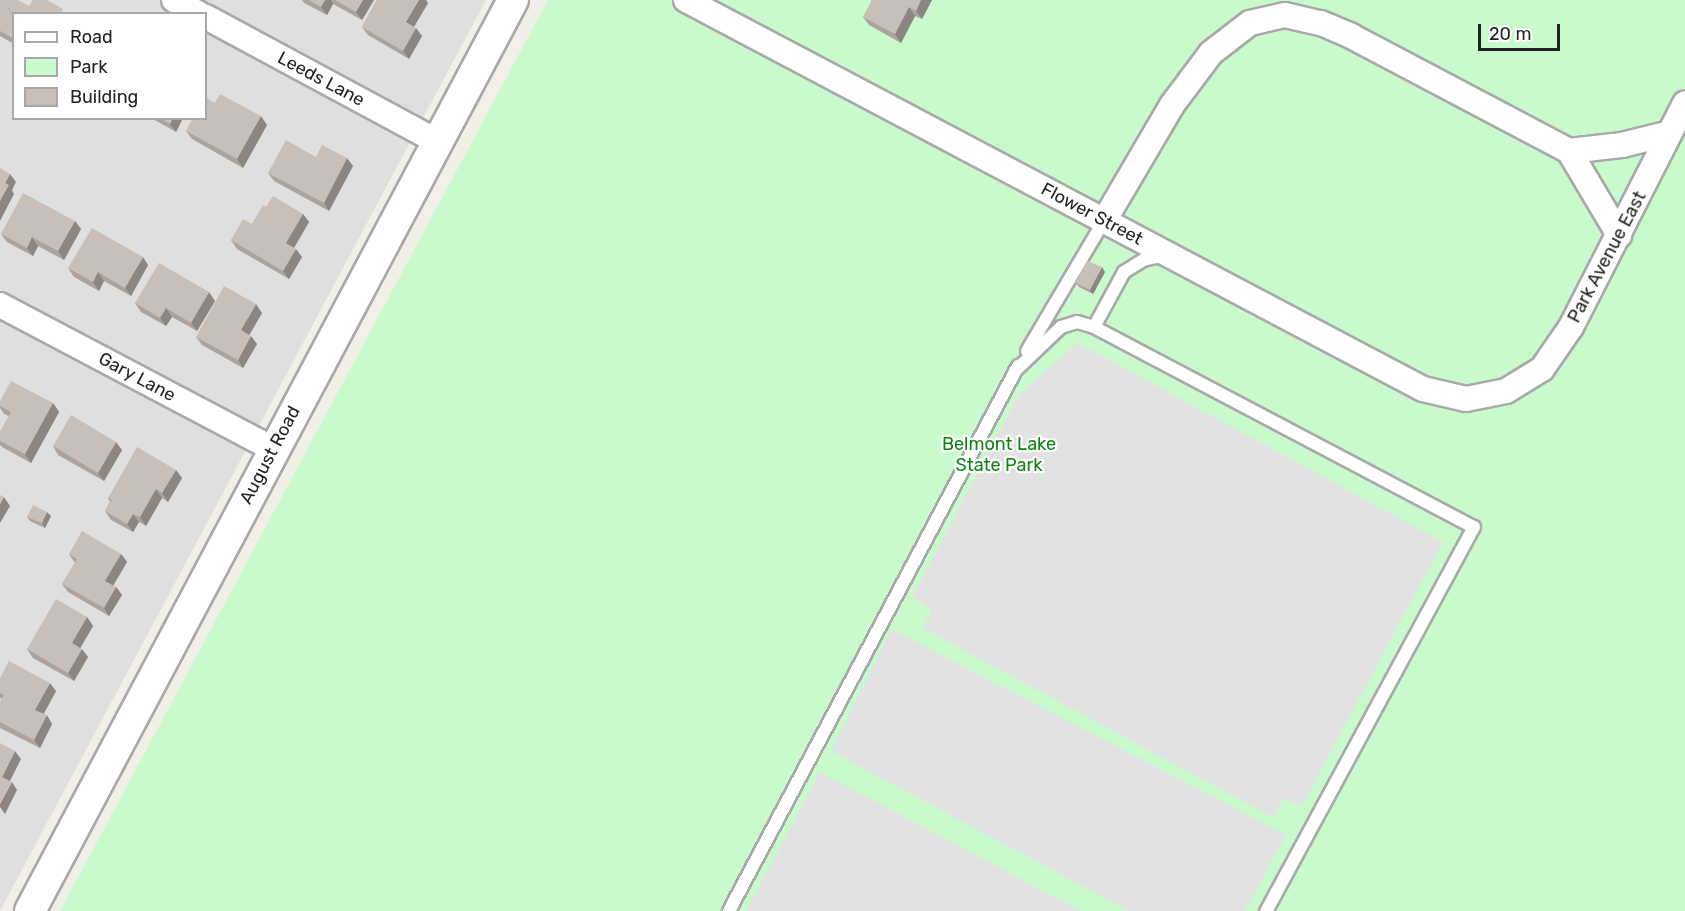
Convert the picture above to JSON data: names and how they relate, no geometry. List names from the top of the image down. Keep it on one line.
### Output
{"streets":{"street":["Leeds Lane","Flower Street","Park Avenue East","Gary Lane","August Road"]},"crossings":[["Leeds Lane","August Road"],["Flower Street","Park Avenue East"],["Gary Lane","August Road"]],"parks":["Belmont Lake State Park"],"legend":["Road","Park","Building"],"scale_bar":"20 m"}
